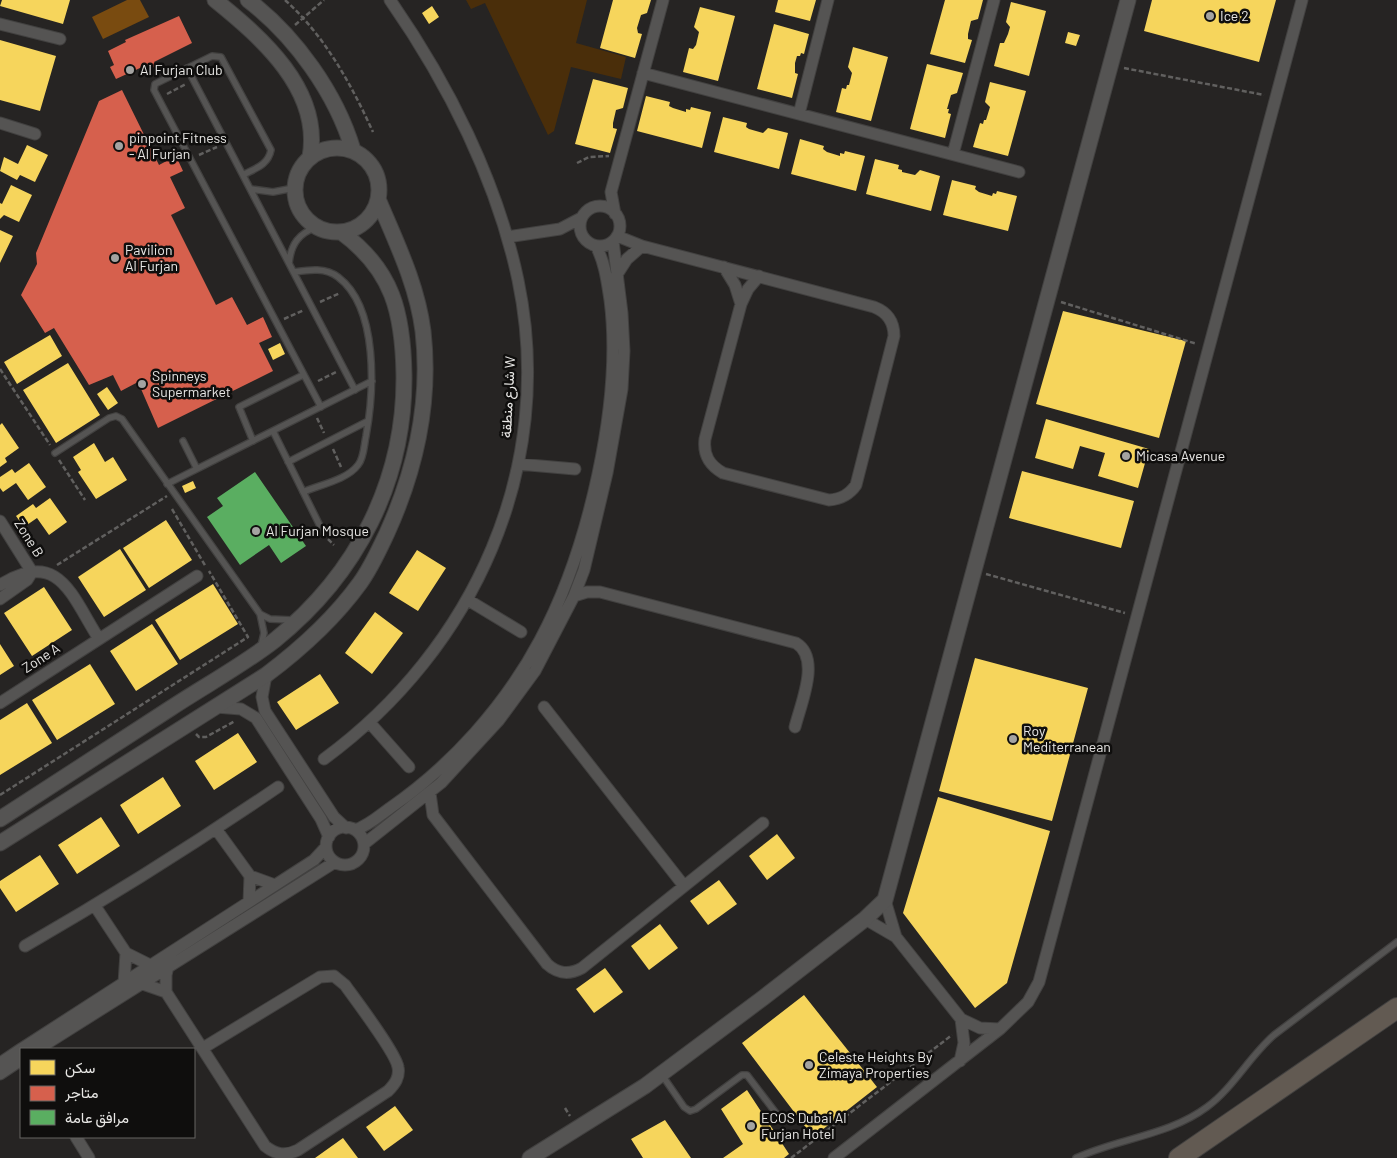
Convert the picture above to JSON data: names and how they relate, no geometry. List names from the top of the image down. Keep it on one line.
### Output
{"streets":{"street":["شارع منطقة W","Zone B","Zone A"]},"places":["Ice 2","Al Furjan Club","pinpoint Fitness - Al Furjan","Pavilion Al Furjan","Spinneys Supermarket","Micasa Avenue","Al Furjan Mosque","Roy Mediterranean","Celeste Heights By Zimaya Properties","ECOS Dubai Al Furjan Hotel"],"legend":["سكن","متاجر","مرافق عامة"]}
